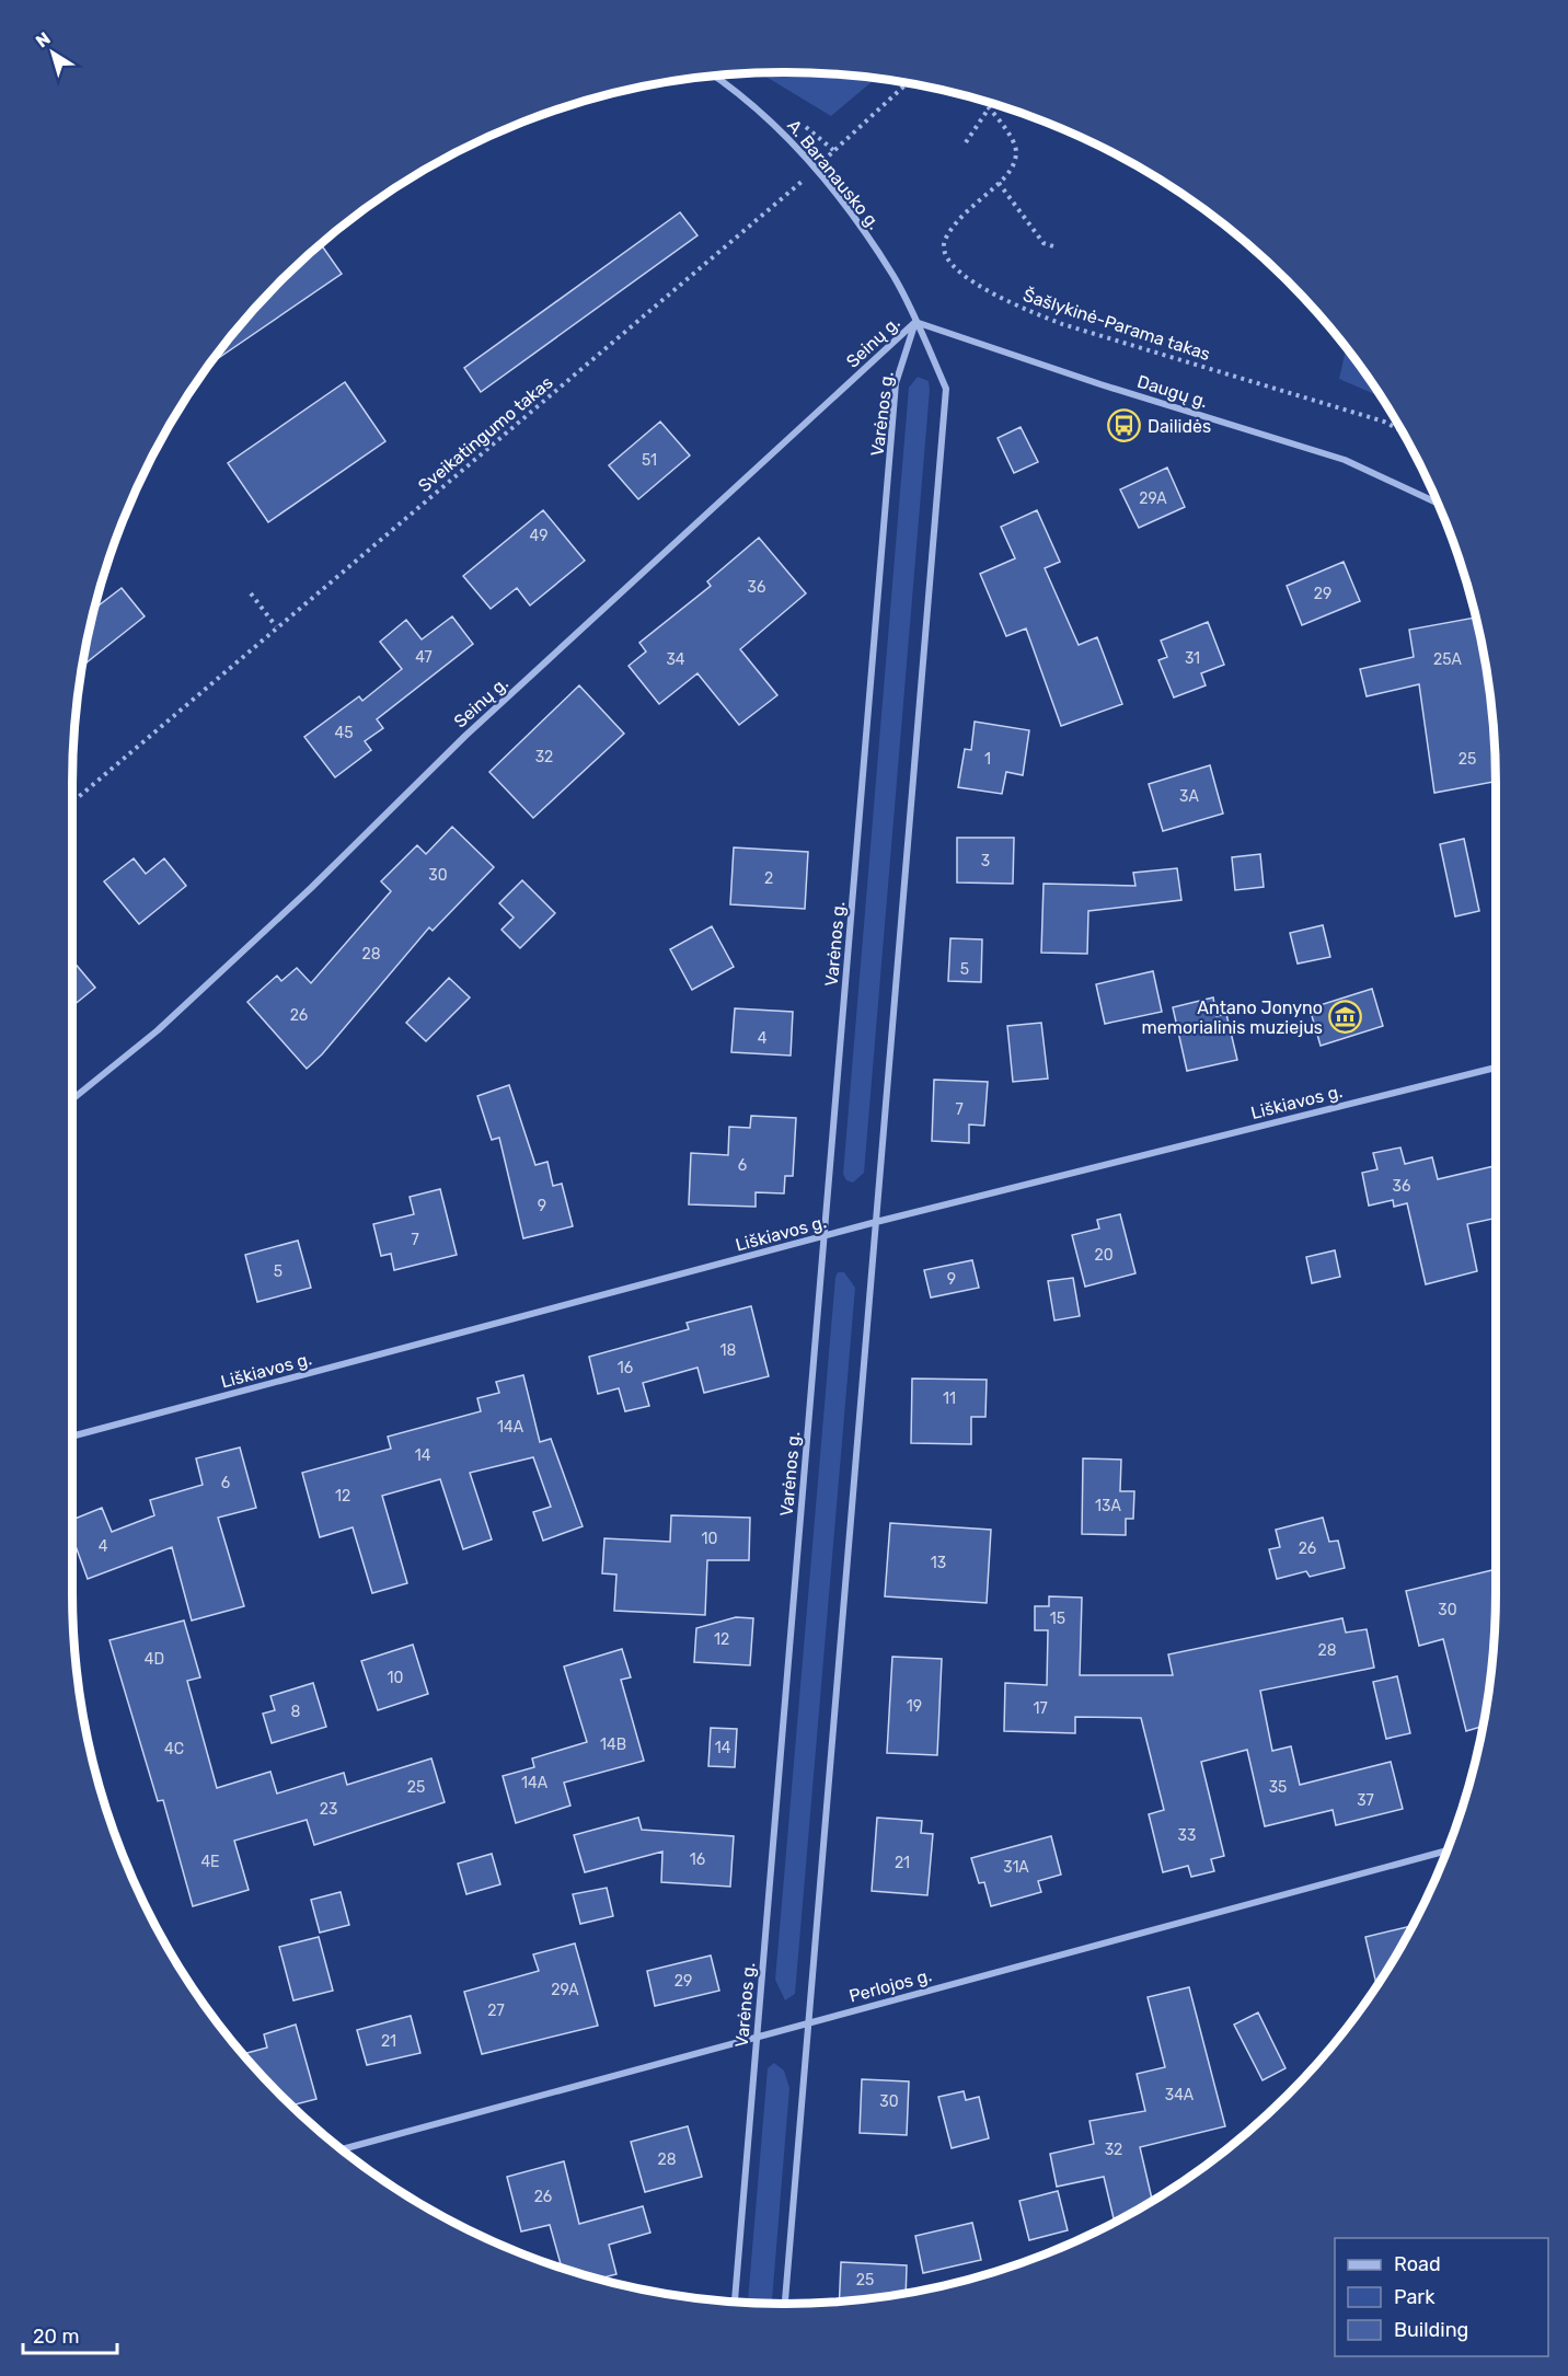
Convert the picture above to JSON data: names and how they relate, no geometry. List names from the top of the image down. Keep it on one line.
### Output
{"streets":{"street":["A. Baranausko g.","Seinų g.","Daugų g.","Varėnos g.","Liškiavos g.","Perlojos g."],"path":["Šašlykinė-Parama takas","Sveikatingumo takas"]},"crossings":[["A. Baranausko g.","Seinų g."],["A. Baranausko g.","Daugų g."],["A. Baranausko g.","Varėnos g."],["A. Baranausko g.","Sveikatingumo takas"],["Seinų g.","Daugų g."],["Seinų g.","Varėnos g."],["Daugų g.","Varėnos g."],["Varėnos g.","Liškiavos g."],["Varėnos g.","Perlojos g."]],"places":{"bus stop":["Dailidės"],"museum":["Antano Jonyno memorialinis muziejus"]},"house_numbers":["51","29A","49","36","29","47","31","34","25A","45","32","1","25","3A","3","30","2","28","5","26","4","7","6","36","9","7","20","5","9","18","16","11","14A","14","6","12","13A","10","4","26","13","30","15","12","28","4D","10","19","17","8","14B","14","4C","14A","25","35","37","23","33","16","4E","21","31A","29","29A","27","21","34A","30","32","28","26","25"],"legend":["Road","Park","Building"],"scale_bar":"20 m","north":"top left"}
